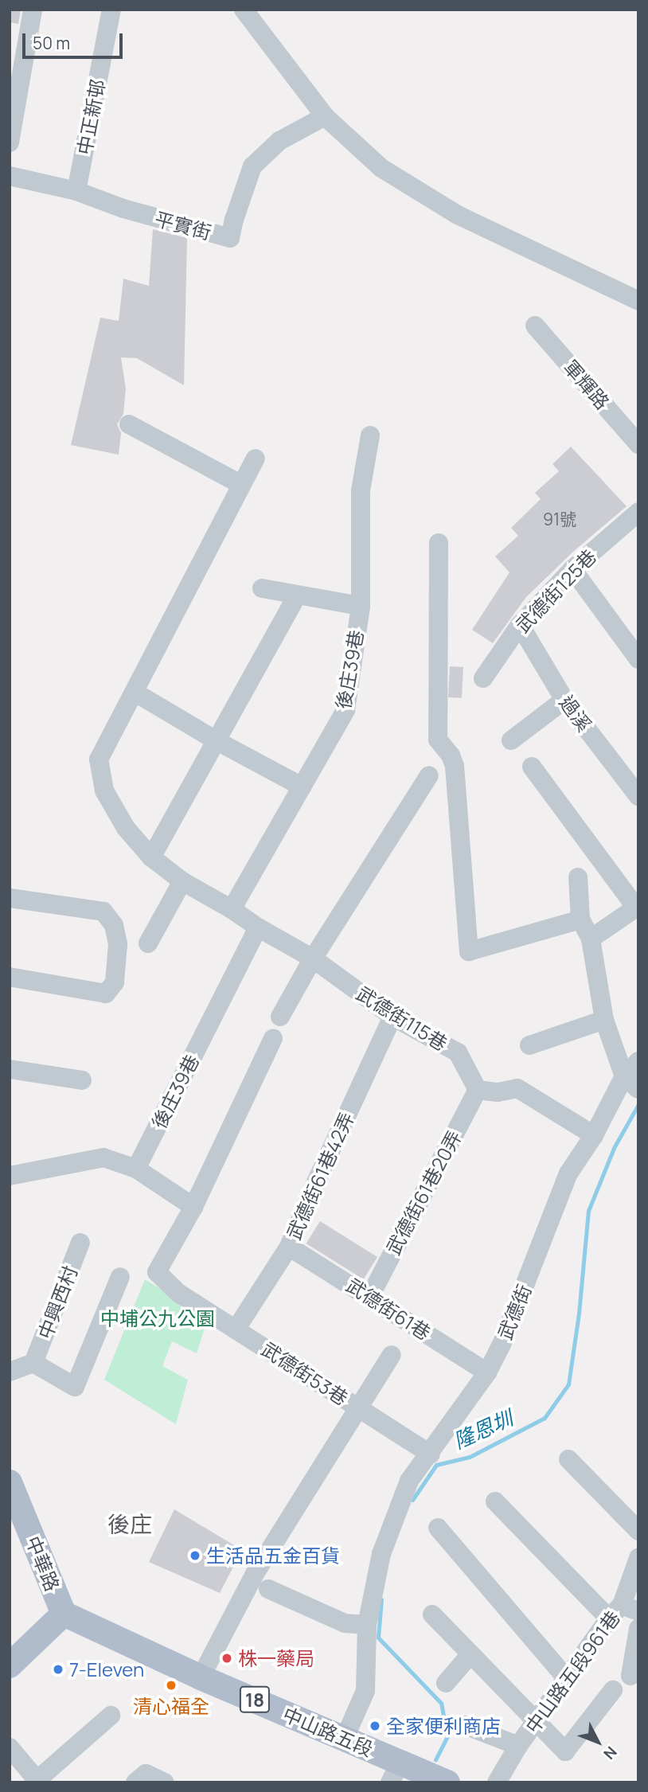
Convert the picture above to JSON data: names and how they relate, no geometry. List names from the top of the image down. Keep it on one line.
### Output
{"streets":{"main road":["中華路","18","中山路五段"],"street":["中正新邨","平實街","軍輝路","武德街125巷","後庄39巷","過溪","武德街115巷","武德街61巷42弄","武德街61巷20弄","中興西村","武德街61巷","武德街","武德街53巷","中山路五段961巷"]},"crossings":[["中正新邨","平實街"],["武德街125巷","過溪"],["後庄39巷","武德街115巷"],["武德街115巷","武德街61巷42弄"],["武德街115巷","武德街61巷20弄"],["武德街61巷42弄","武德街61巷"],["武德街61巷42弄","武德街53巷"],["武德街61巷20弄","武德街61巷"],["武德街61巷","武德街"],["武德街","武德街53巷"],["武德街","中山路五段"],["中華路","中山路五段"]],"districts":["後庄"],"water":["隆恩圳"],"parks":["中埔公九公園"],"places":["生活品五金百貨","株一藥局","7-Eleven","清心福全","全家便利商店"],"house_numbers":["91號"],"scale_bar":"50 m","north":"bottom right"}
